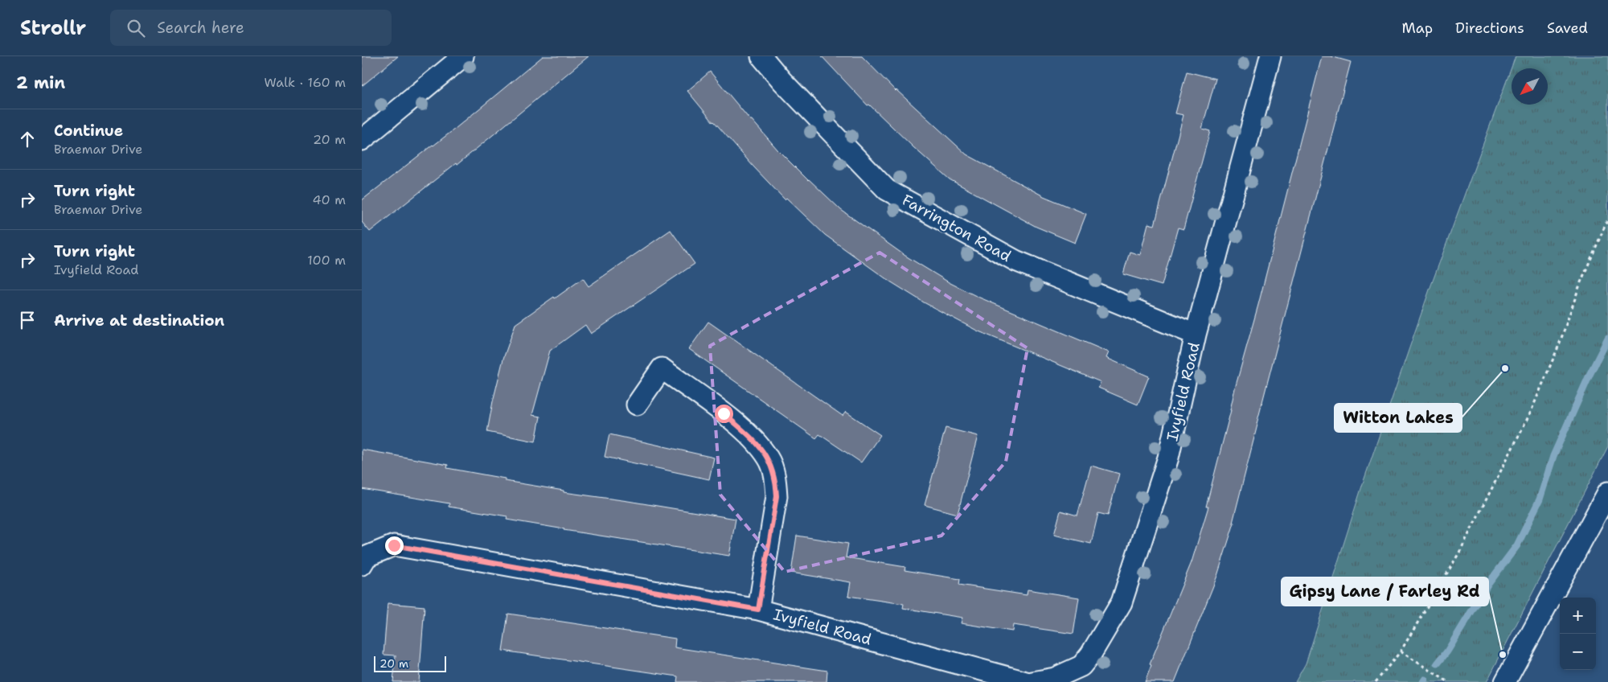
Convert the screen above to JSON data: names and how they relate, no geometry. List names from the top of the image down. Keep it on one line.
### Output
{"streets":{"street":["Farrington Road","Ivyfield Road"]},"crossings":[["Farrington Road","Ivyfield Road"]],"places":["Witton Lakes","Gipsy Lane / Farley Rd"],"scale_bar":"20 m","north":"bottom left","page":{"header":"Strollr","search":"Search here","nav":["Map","Directions","Saved"],"heading":["2 min","Walk · 160 m"],"list":[["Continue","Braemar Drive","20 m"],["Turn right","Braemar Drive","40 m"],["Turn right","Ivyfield Road","100 m"],"Arrive at destination"],"map_buttons":["+","−"],"scale":"20 m"}}
